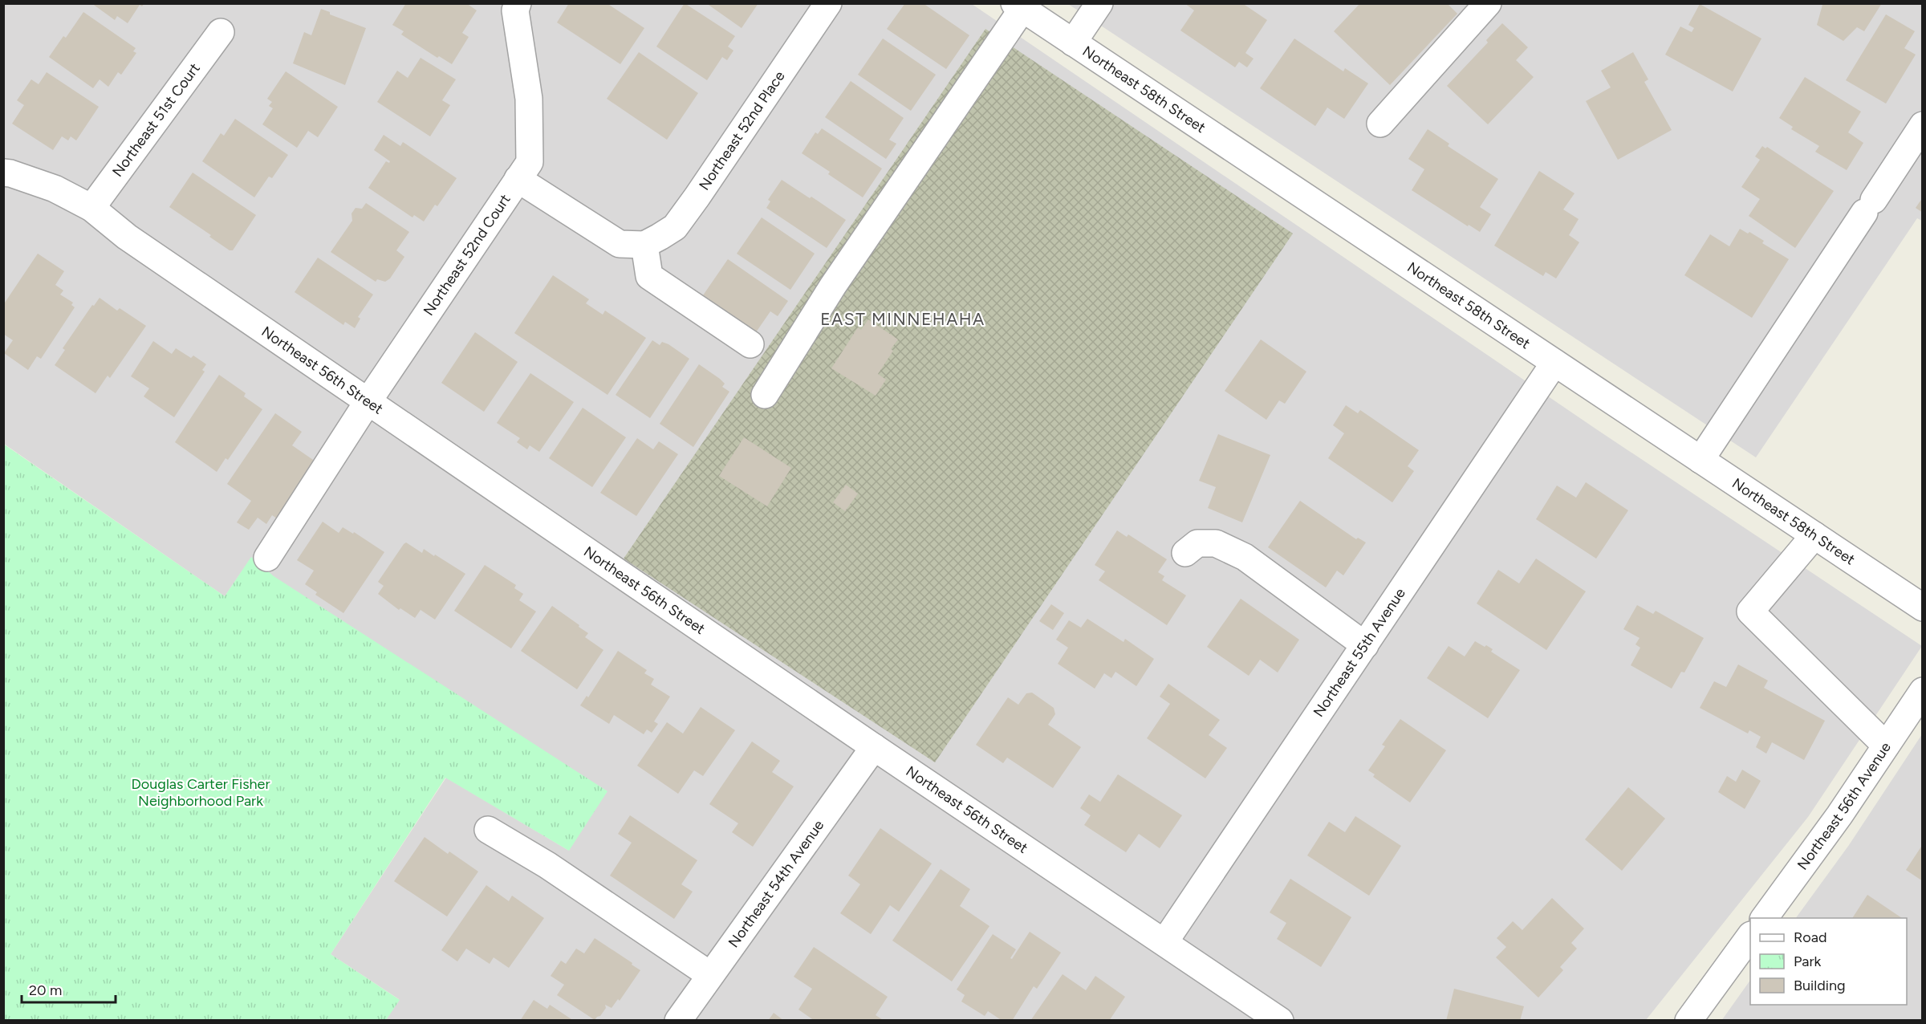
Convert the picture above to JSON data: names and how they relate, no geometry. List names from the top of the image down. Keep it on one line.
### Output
{"streets":{"street":["Northeast 58th Street","Northeast 51st Court","Northeast 52nd Place","Northeast 52nd Court","Northeast 56th Street","Northeast 55th Avenue","Northeast 56th Avenue","Northeast 54th Avenue"]},"crossings":[["Northeast 58th Street","Northeast 55th Avenue"],["Northeast 51st Court","Northeast 56th Street"],["Northeast 52nd Court","Northeast 56th Street"],["Northeast 56th Street","Northeast 55th Avenue"],["Northeast 56th Street","Northeast 54th Avenue"]],"districts":["EAST MINNEHAHA"],"parks":["Douglas Carter Fisher Neighborhood Park"],"legend":["Road","Park","Building"],"scale_bar":"20 m"}
